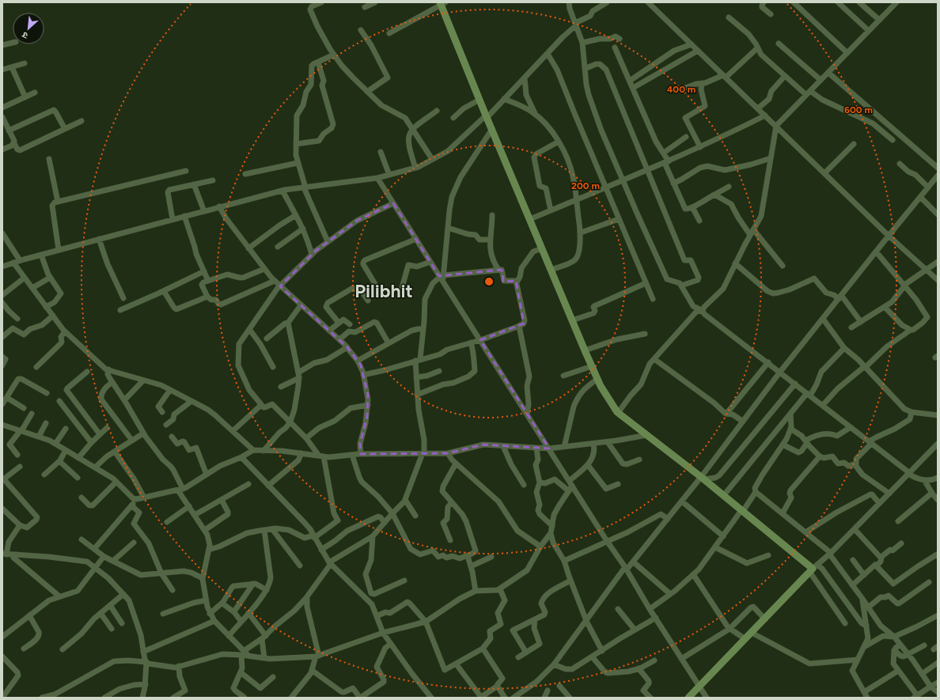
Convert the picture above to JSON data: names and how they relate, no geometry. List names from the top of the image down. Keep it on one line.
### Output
{"districts":["Pilibhit"],"north":"bottom left","rings":["400 m","600 m","200 m"]}
